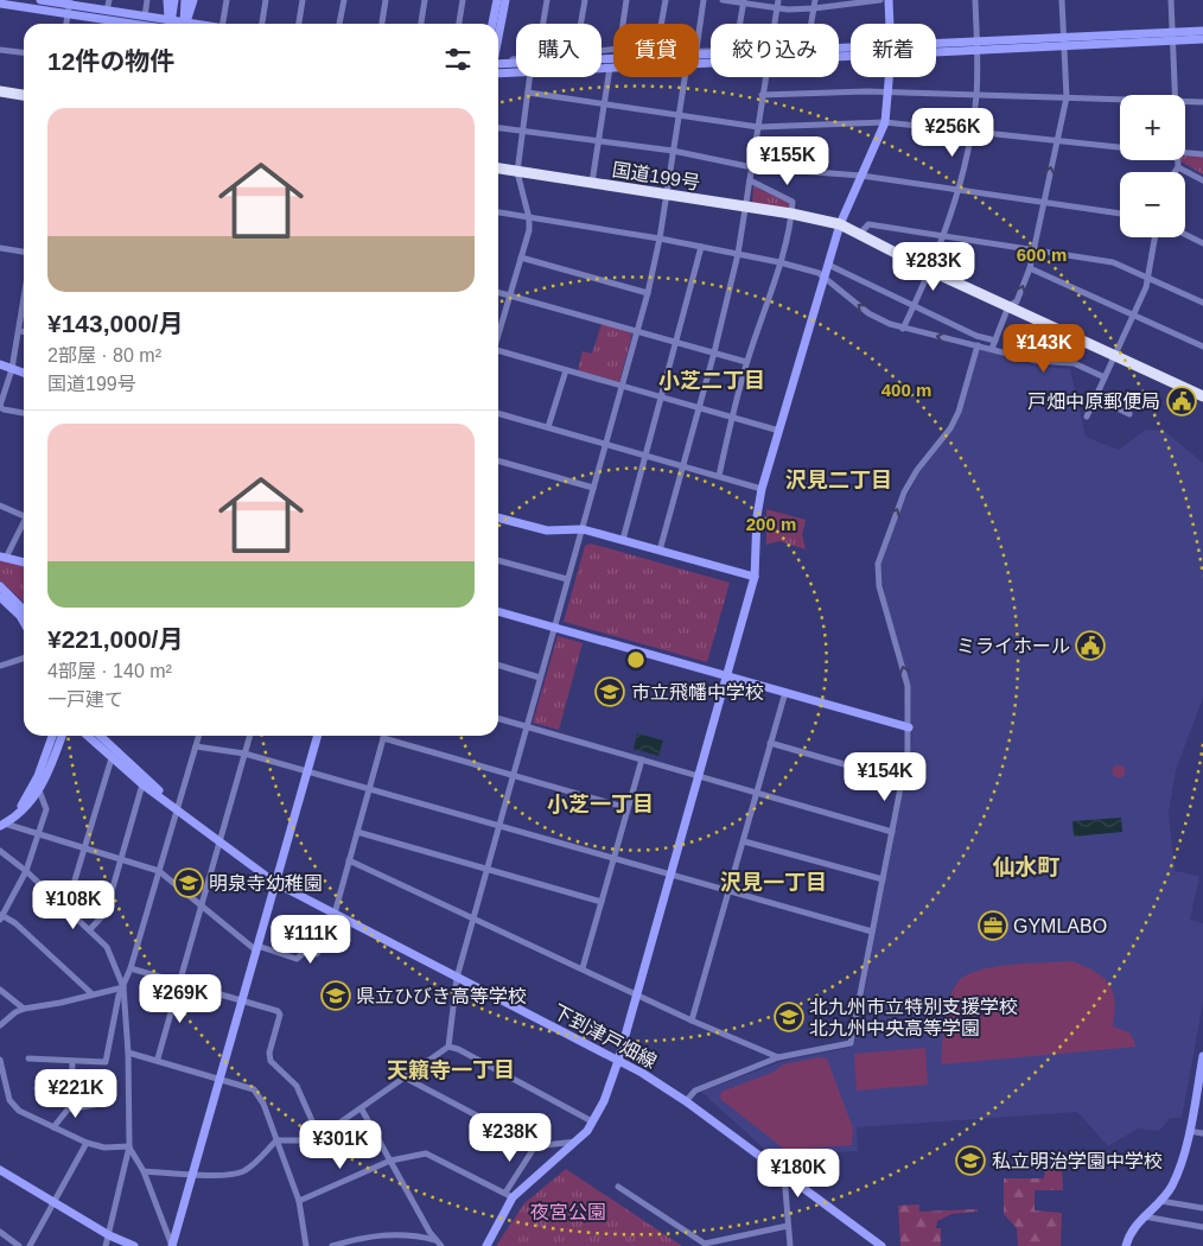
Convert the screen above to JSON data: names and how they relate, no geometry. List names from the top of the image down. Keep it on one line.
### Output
{"streets":{"highway":["国道199号"],"street":["下到津戸畑線"]},"districts":["小芝二丁目","沢見二丁目","小芝一丁目","仙水町","沢見一丁目","天籟寺一丁目"],"parks":["夜宮公園"],"places":{"public building":["戸畑中原郵便局","ミライホール"],"school or university":["市立飛幡中学校","明泉寺幼稚園","県立ひびき高等学校","北九州市立特別支援学校 北九州中央高等学園","私立明治学園中学校"],"office":["GYMLABO"]},"page":{"chip":["購入","賃貸","絞り込み","新着"],"heading":"12件の物件","map_buttons":["+","−"],"list":[{"name":"¥143,000/月","note":"2部屋 · 80 m² · 国道199号"},{"name":"¥221,000/月","note":"4部屋 · 140 m² · 一戸建て"}],"price":["¥256K","¥155K","¥283K","¥143K","¥154K","¥108K","¥111K","¥269K","¥221K","¥238K","¥301K","¥180K"]},"rings":["600 m","400 m","200 m"]}
